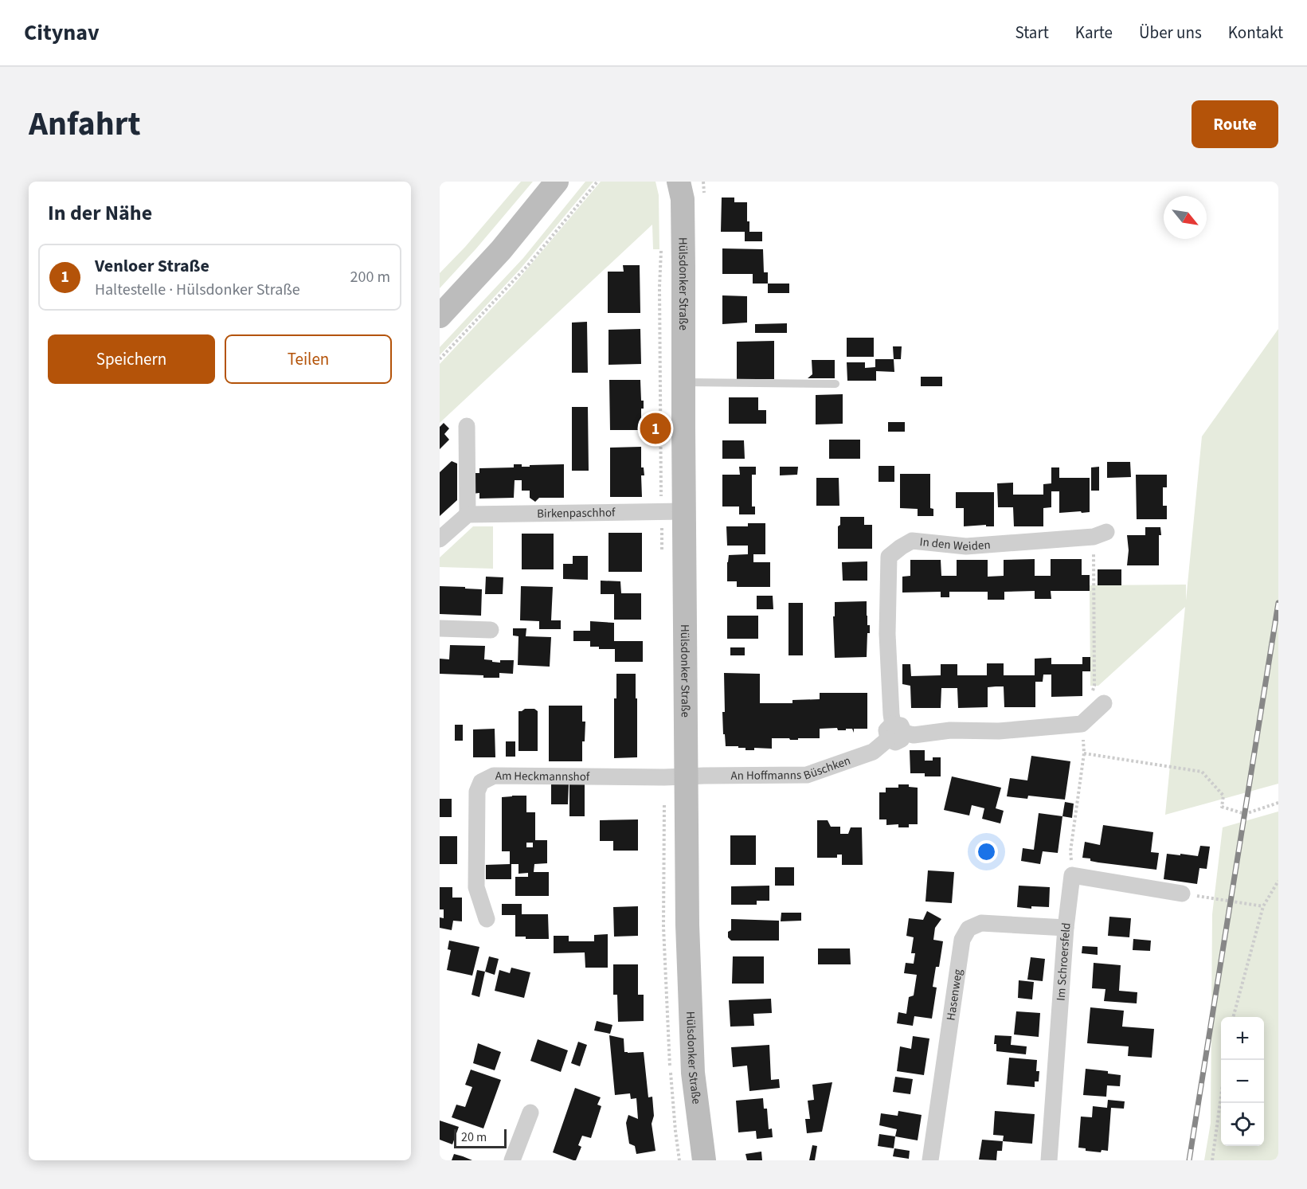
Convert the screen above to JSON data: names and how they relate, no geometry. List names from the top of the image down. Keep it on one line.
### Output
{"streets":{"street":["Hülsdonker Straße","Birkenpaschhof","In den Weiden","An Hoffmanns Büschken","Am Heckmannshof","Im Schroersfeld","Hasenweg"]},"crossings":[["Hülsdonker Straße","Birkenpaschhof"],["Hülsdonker Straße","An Hoffmanns Büschken"],["Hülsdonker Straße","Am Heckmannshof"],["In den Weiden","An Hoffmanns Büschken"],["An Hoffmanns Büschken","Am Heckmannshof"],["Im Schroersfeld","Hasenweg"]],"scale_bar":"20 m","north":"bottom right","page":{"header":"Citynav","nav":["Start","Karte","Über uns","Kontakt"],"title":"Anfahrt","buttons":["Route",["Speichern","Teilen"]],"heading":"In der Nähe","list":[{"mark":"1","name":"Venloer Straße","note":"Haltestelle · Hülsdonker Straße","value":"200 m"}],"pins":"1","map_buttons":["+","−"],"scale":"20 m"}}
